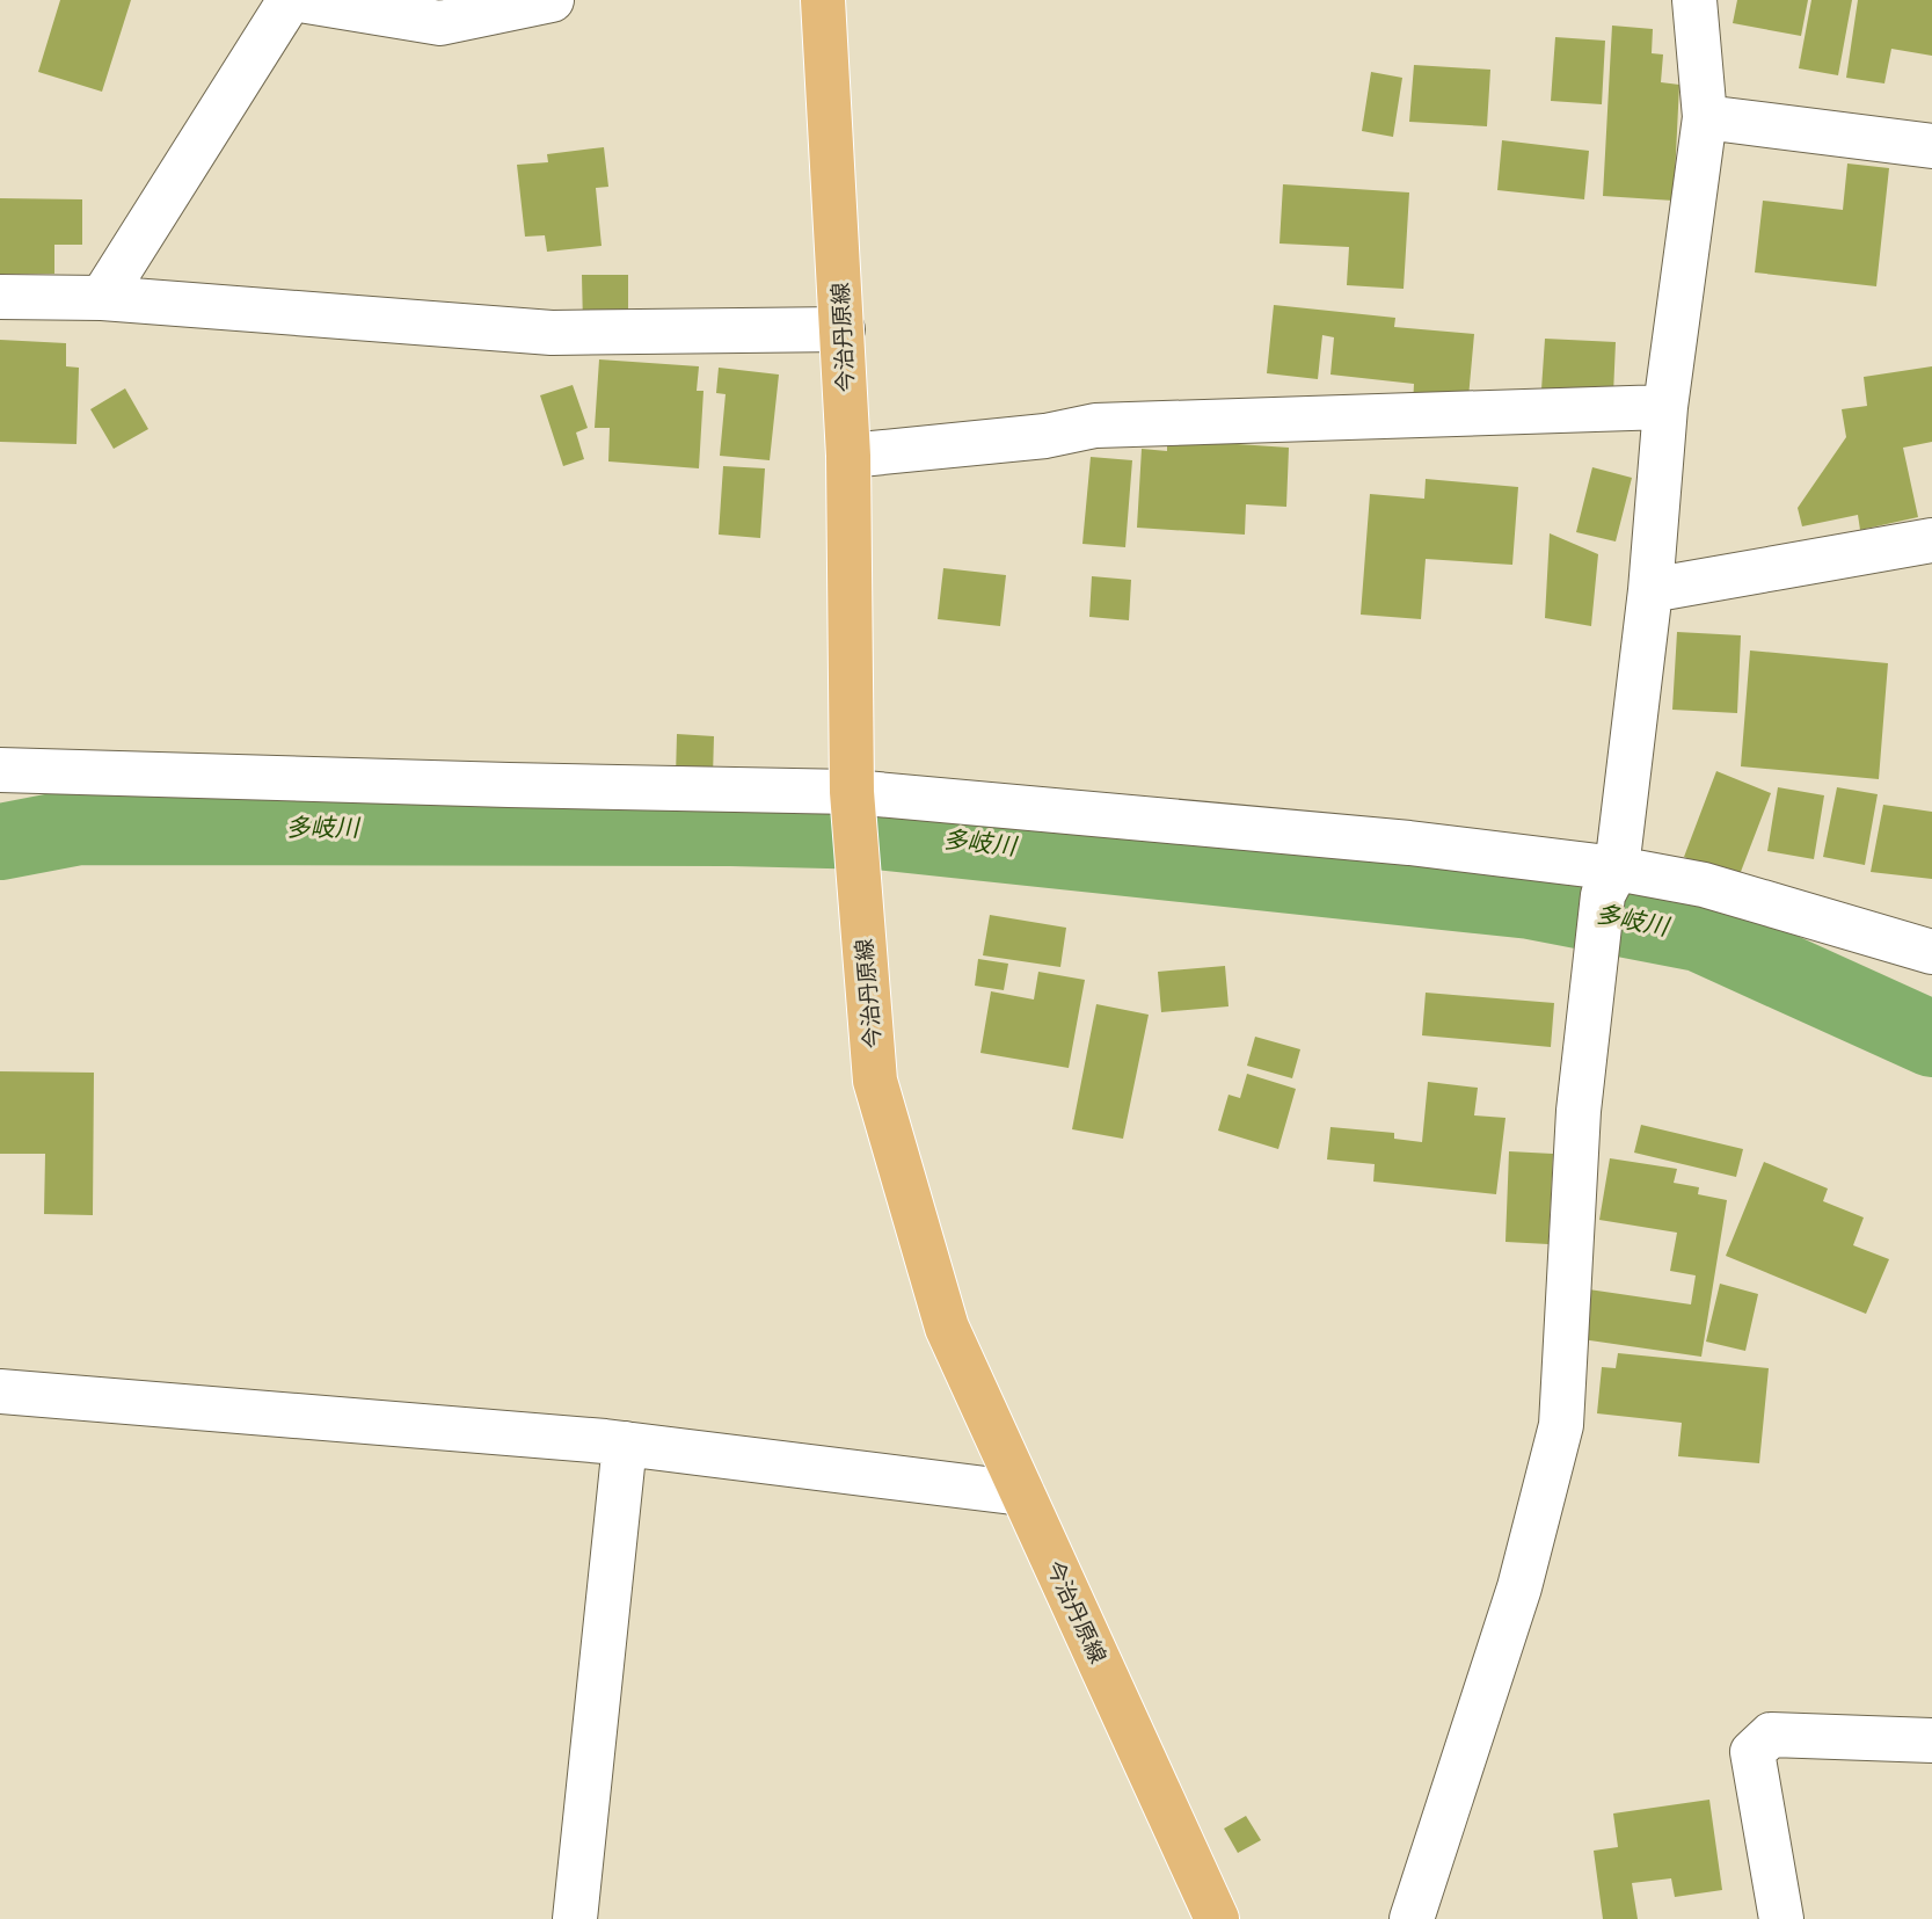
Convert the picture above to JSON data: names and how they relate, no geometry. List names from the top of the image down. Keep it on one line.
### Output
{"streets":{"main road":["今治丹原線"]},"water":["多岐川"]}
